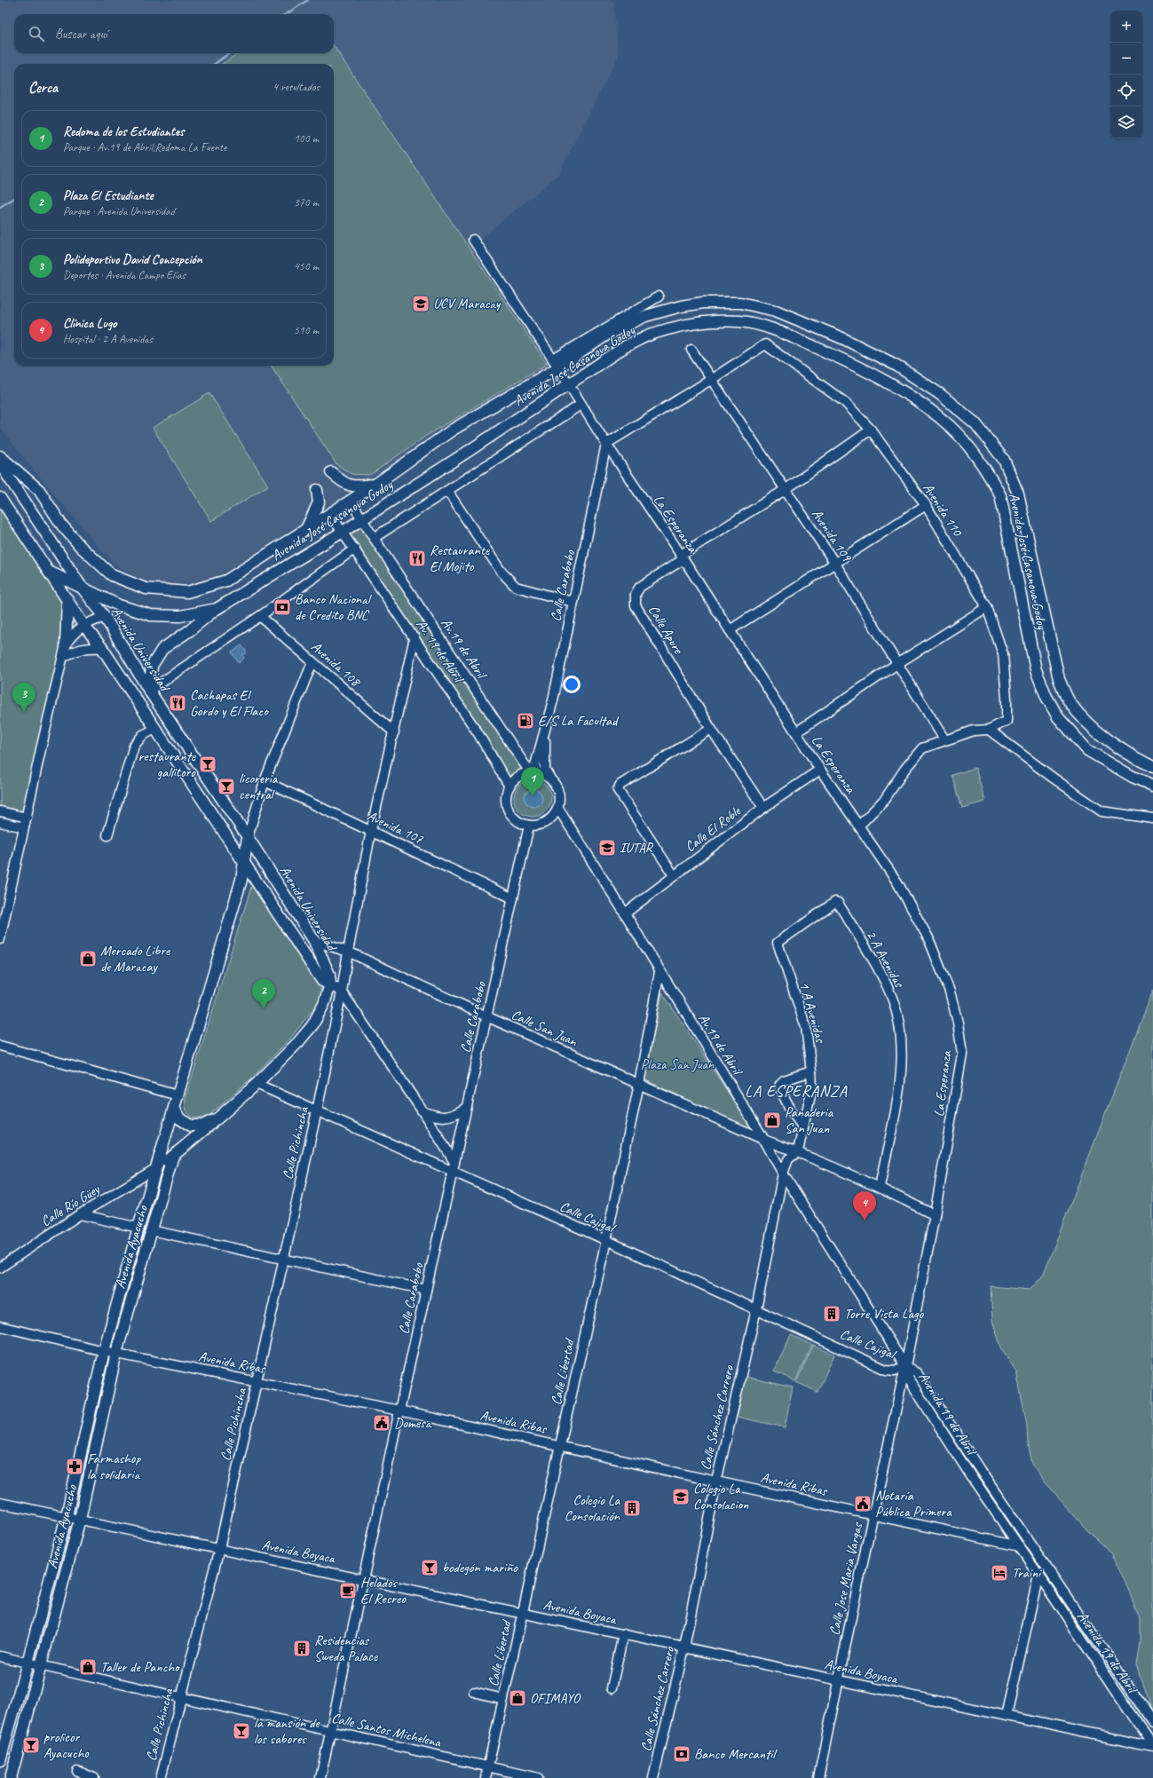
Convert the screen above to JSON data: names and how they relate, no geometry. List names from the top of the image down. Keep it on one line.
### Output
{"streets":{"street":["Avenida José Casanova Godoy","Avenida 110","La Esperanza","Avenida 109","Calle Carabobo","Calle Apure","Av.19 de Abril","Avenida Universidad","Av. 19 de Abril","Avenida 108","Avenida 107","Calle El Roble","2 A Avenidas","1 A Avenidas","Calle San Juan","Calle Pichincha","Calle Río Güey","Calle Cajigal","Avenida Ayacucho","Avenida Ribas","Calle Libertad","Avenida 19 de Abril","Calle Sánchez Carrero","Avenida Boyaca","Calle Jose Maria Vargas","Calle Santos Michelena"]},"crossings":[["Avenida José Casanova Godoy","La Esperanza"],["Avenida José Casanova Godoy","Avenida Universidad"],["Avenida José Casanova Godoy","Av. 19 de Abril"],["Avenida 110","Avenida 109"],["Avenida 110","Calle Apure"],["La Esperanza","Calle Carabobo"],["La Esperanza","Calle Apure"],["La Esperanza","Av.19 de Abril"],["La Esperanza","Calle El Roble"],["La Esperanza","Calle San Juan"],["La Esperanza","Calle Cajigal"],["La Esperanza","Avenida 19 de Abril"],["La Esperanza","Calle Jose Maria Vargas"],["Avenida 109","Calle Apure"],["Calle Carabobo","Av.19 de Abril"],["Calle Carabobo","Av. 19 de Abril"],["Calle Carabobo","Avenida 107"],["Calle Carabobo","Calle San Juan"],["Calle Carabobo","Calle Cajigal"],["Calle Carabobo","Avenida Ribas"],["Calle Carabobo","Avenida Boyaca"],["Calle Carabobo","Calle Santos Michelena"],["Calle Apure","Calle El Roble"],["Av.19 de Abril","Av. 19 de Abril"],["Av.19 de Abril","Calle El Roble"],["Av.19 de Abril","Calle San Juan"],["Av.19 de Abril","Calle Cajigal"],["Av.19 de Abril","Calle Libertad"],["Av.19 de Abril","Avenida 19 de Abril"],["Av.19 de Abril","Calle Sánchez Carrero"],["Av.19 de Abril","Calle Jose Maria Vargas"],["Avenida Universidad","Calle San Juan"],["Avenida Universidad","Avenida Ayacucho"],["Av. 19 de Abril","Calle Pichincha"],["Avenida 108","Calle Pichincha"],["Avenida 107","Calle Pichincha"],["2 A Avenidas","1 A Avenidas"],["2 A Avenidas","Calle San Juan"],["1 A Avenidas","Calle San Juan"],["1 A Avenidas","Calle Sánchez Carrero"],["Calle San Juan","Calle Pichincha"],["Calle San Juan","Calle Libertad"],["Calle San Juan","Calle Sánchez Carrero"],["Calle Pichincha","Calle Cajigal"],["Calle Pichincha","Avenida Ribas"],["Calle Pichincha","Avenida Boyaca"],["Calle Pichincha","Calle Santos Michelena"],["Calle Río Güey","Avenida Ayacucho"],["Calle Cajigal","Calle Libertad"],["Calle Cajigal","Avenida 19 de Abril"],["Calle Cajigal","Calle Sánchez Carrero"],["Calle Cajigal","Calle Jose Maria Vargas"],["Avenida Ayacucho","Avenida Ribas"],["Avenida Ayacucho","Avenida Boyaca"],["Avenida Ayacucho","Calle Santos Michelena"],["Avenida Ribas","Calle Libertad"],["Avenida Ribas","Avenida 19 de Abril"],["Avenida Ribas","Calle Sánchez Carrero"],["Avenida Ribas","Calle Jose Maria Vargas"],["Calle Libertad","Avenida Boyaca"],["Calle Libertad","Calle Santos Michelena"],["Avenida 19 de Abril","Avenida Boyaca"],["Avenida 19 de Abril","Calle Jose Maria Vargas"],["Calle Sánchez Carrero","Avenida Boyaca"],["Avenida Boyaca","Calle Jose Maria Vargas"]],"districts":["LA ESPERANZA"],"parks":["Plaza San Juan"],"places":{"school or university":["UCV Maracay","IUTAR","Colegio La Consolacion"],"restaurant":["Restaurante El Mojito","Cachapas El Gordo y El Flaco"],"bank":["Banco Nacional de Credito BNC","Banco Mercantil"],"fuel station":["E/S La Facultad"],"bar":["restaurante gallitoro","licoreria central","bodegón mariño","la mansión de los sabores","prolicor Ayacucho"],"shop":["Mercado Libre de Maracay","Panaderia San Juan","Taller de Pancho","OFIMAYO"],"building":["Torre Vista Lago","Colegio La Consolación","Residencias Sweda Palace"],"public building":["Domesa","Notaría Pública Primera"],"pharmacy":["Farmashop la solidaria"],"hotel":["Traini"],"cafe":["Helados El Recreo"]},"page":{"map_buttons":["+","−"],"search":"Buscar aquí","heading":["Cerca","4 resultados"],"list":[{"mark":"1","name":"Redoma de los Estudiantes","note":"Parque · Av.19 de Abril;Redoma La Fuente","value":"100 m"},{"mark":"2","name":"Plaza El Estudiante","note":"Parque · Avenida Universidad","value":"370 m"},{"mark":"3","name":"Polideportivo David Concepción","note":"Deportes · Avenida Campo Elías","value":"450 m"},{"mark":"4","name":"Clínica Lugo","note":"Hospital · 2 A Avenidas","value":"510 m"}],"pins":["3","1","2","4"]}}
